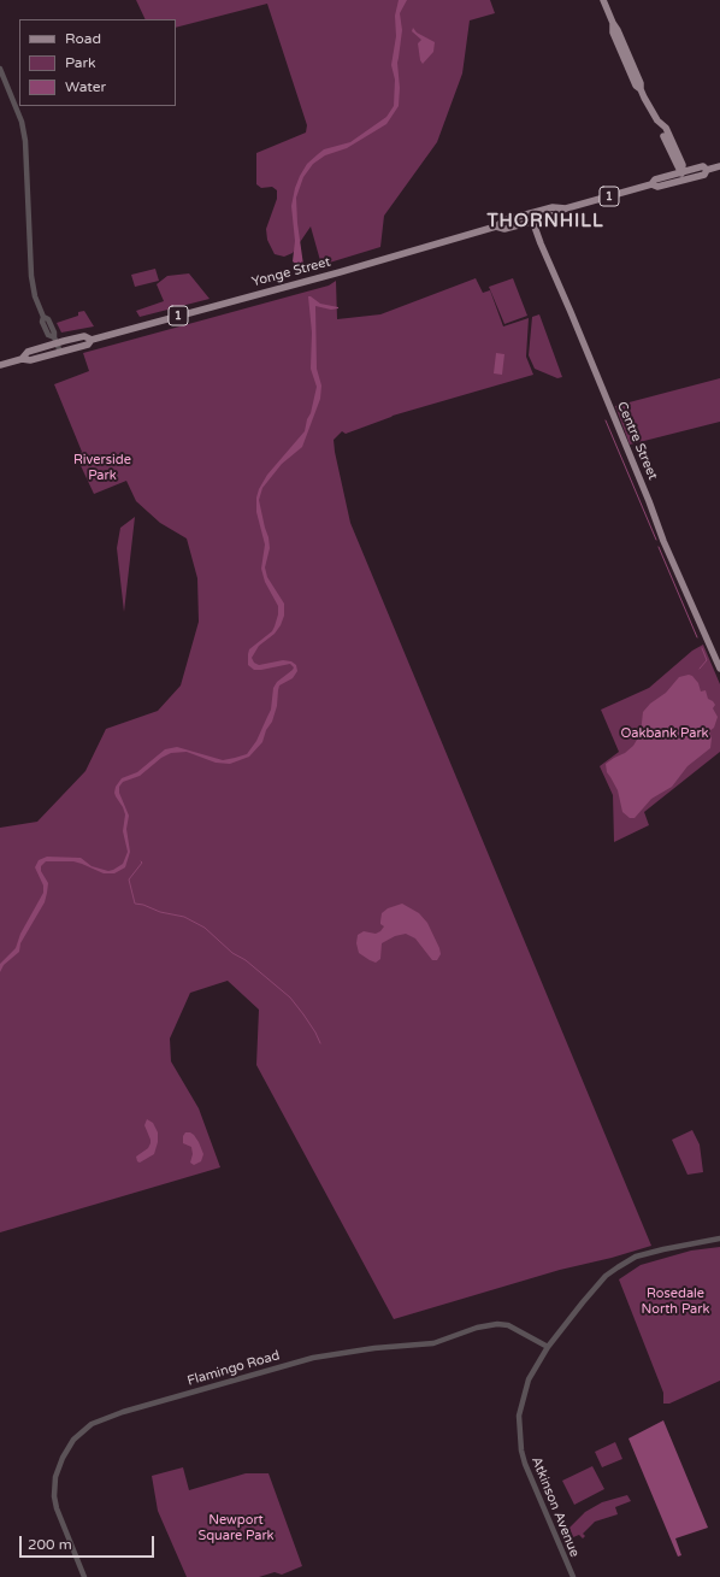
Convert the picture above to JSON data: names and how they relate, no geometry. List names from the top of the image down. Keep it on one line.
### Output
{"streets":{"main road":["1","Yonge Street","Centre Street"],"street":["Flamingo Road","Atkinson Avenue"]},"crossings":[["Yonge Street","Centre Street"],["Flamingo Road","Atkinson Avenue"]],"districts":["THORNHILL"],"parks":["Riverside Park","Oakbank Park","Rosedale North Park","Newport Square Park"],"legend":["Road","Park","Water"],"scale_bar":"200 m"}
